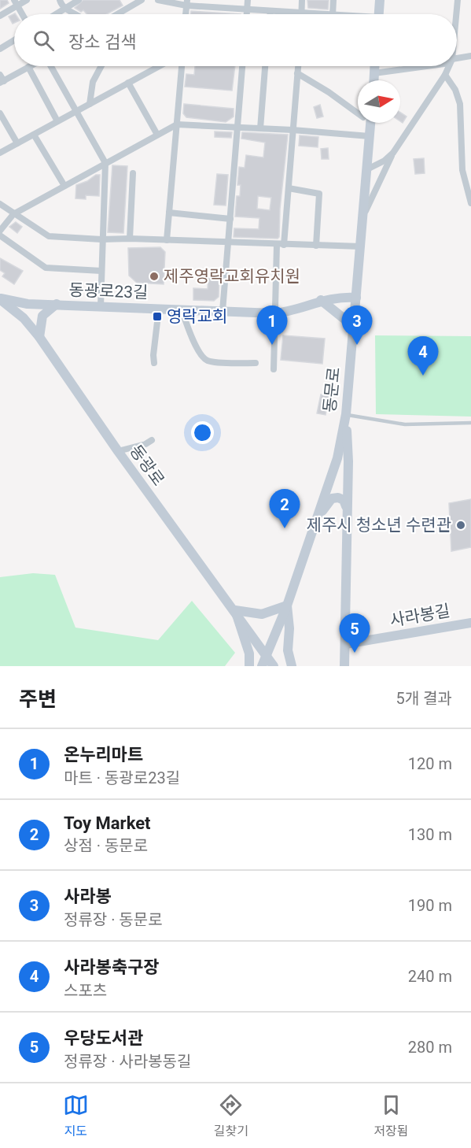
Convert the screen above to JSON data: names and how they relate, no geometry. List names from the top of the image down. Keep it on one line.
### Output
{"streets":{"main road":["동광로23길","동문로","동광로","사라봉길"]},"crossings":[["동광로23길","동문로"],["동광로23길","동광로"],["동문로","동광로"]],"places":{"other":["제주영락교회유치원","제주시 청소년 수련관"],"transit":["영락교회"]},"north":"right","page":{"search":"장소 검색","pins":["1","3","4","2","5"],"heading":["주변","5개 결과"],"list":[{"mark":"1","name":"온누리마트","note":"마트 · 동광로23길","value":"120 m"},{"mark":"2","name":"Toy Market","note":"상점 · 동문로","value":"130 m"},{"mark":"3","name":"사라봉","note":"정류장 · 동문로","value":"190 m"},{"mark":"4","name":"사라봉축구장","note":"스포츠","value":"240 m"},{"mark":"5","name":"우당도서관","note":"정류장 · 사라봉동길","value":"280 m"}],"nav":["지도","길찾기","저장됨"]}}
